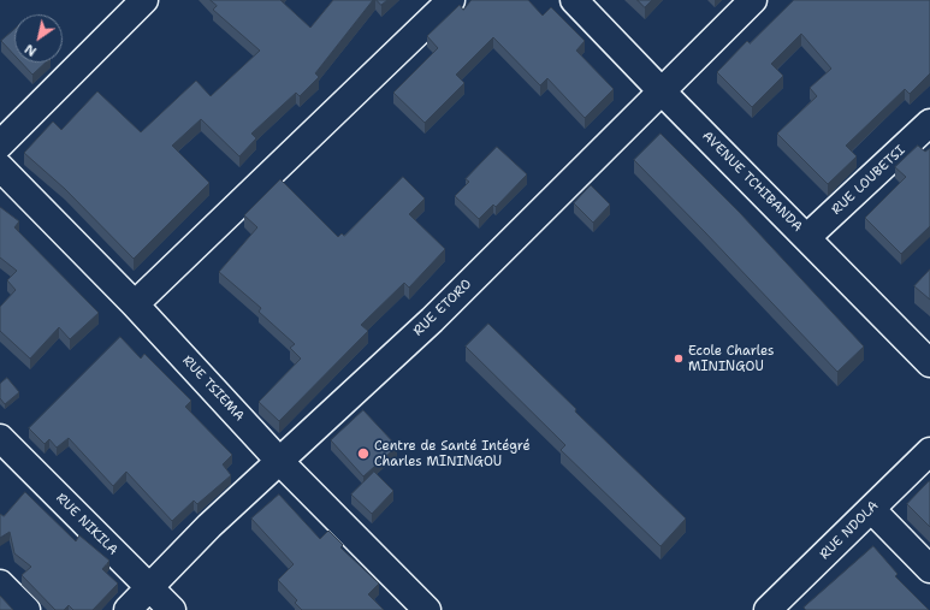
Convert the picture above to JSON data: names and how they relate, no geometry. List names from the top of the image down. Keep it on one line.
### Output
{"streets":{"street":["RUE LOUBETSI","AVENUE TCHIBANDA","RUE ETORO","RUE TSIEMA","RUE NIKILA","RUE NDOLA"]},"crossings":[["RUE LOUBETSI","AVENUE TCHIBANDA"],["AVENUE TCHIBANDA","RUE ETORO"],["RUE ETORO","RUE TSIEMA"],["RUE ETORO","RUE NIKILA"]],"places":["Ecole Charles MININGOU","Centre de Santé Intégré Charles MININGOU"],"north":"bottom left"}
